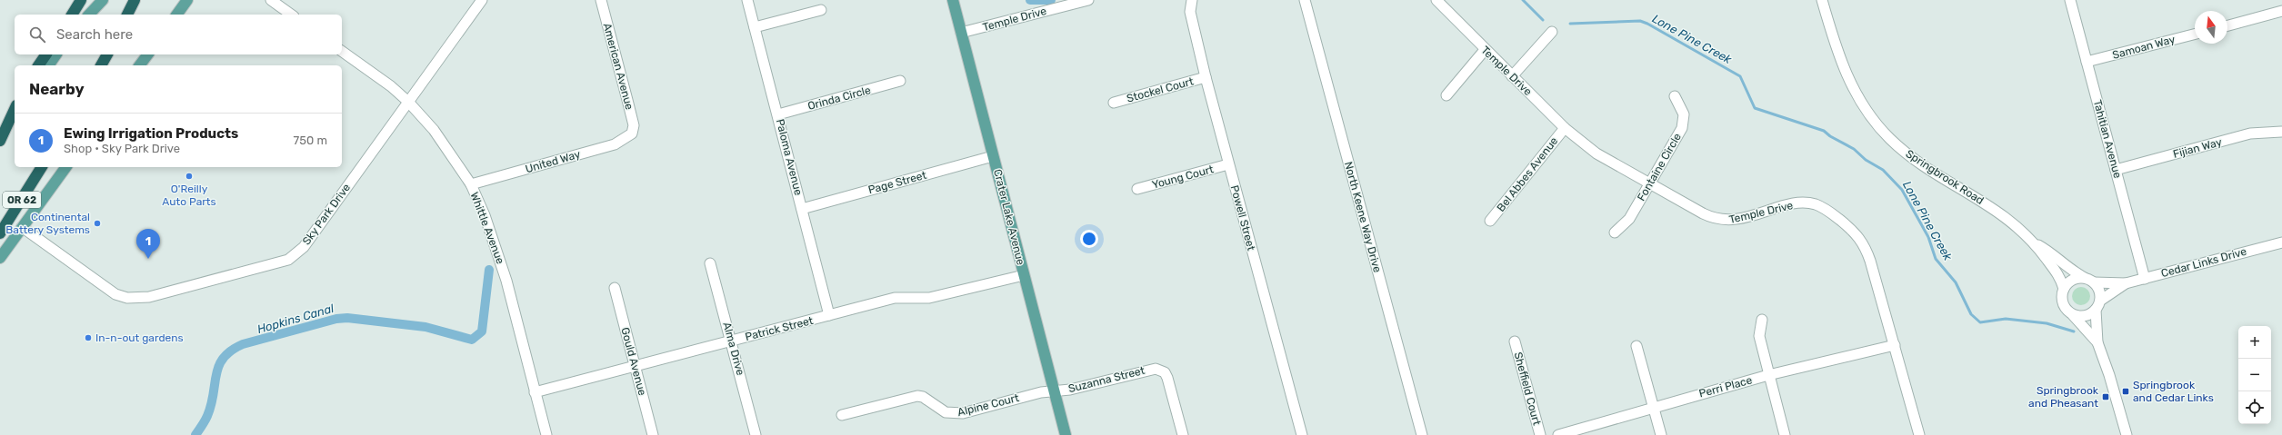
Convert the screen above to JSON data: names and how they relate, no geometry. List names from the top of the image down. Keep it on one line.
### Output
{"streets":{"highway":["OR 62"],"main road":["Crater Lake Avenue"],"street":["Temple Drive","Samoan Way","American Avenue","Stockel Court","Orinda Circle","Tahitian Avenue","Fijian Way","Paloma Avenue","United Way","Fontaine Circle","Bel Abbes Avenue","Young Court","Springbrook Road","Page Street","Sky Park Drive","North Keene Way Drive","Powell Street","Whittle Avenue","Cedar Links Drive","Patrick Street","Alma Drive","Gould Avenue","Suzanna Street","Perri Place","Sheffield Court","Alpine Court"]},"crossings":[["Temple Drive","Fontaine Circle"],["Temple Drive","Bel Abbes Avenue"],["Temple Drive","Crater Lake Avenue"],["Temple Drive","Perri Place"],["Samoan Way","Tahitian Avenue"],["American Avenue","United Way"],["Stockel Court","Powell Street"],["Orinda Circle","Paloma Avenue"],["Tahitian Avenue","Fijian Way"],["Tahitian Avenue","Cedar Links Drive"],["Paloma Avenue","Page Street"],["Paloma Avenue","Patrick Street"],["United Way","Whittle Avenue"],["Young Court","Powell Street"],["Springbrook Road","Cedar Links Drive"],["Page Street","Crater Lake Avenue"],["Sky Park Drive","Whittle Avenue"],["Crater Lake Avenue","Patrick Street"],["Crater Lake Avenue","Suzanna Street"],["Crater Lake Avenue","Alpine Court"],["Whittle Avenue","Patrick Street"],["Patrick Street","Alma Drive"],["Patrick Street","Gould Avenue"],["Suzanna Street","Alpine Court"]],"water":["Lone Pine Creek","Hopkins Canal"],"places":{"other":["O'Reilly Auto Parts","Continental Battery Systems","In-n-out gardens"],"transit":["Springbrook and Cedar Links","Springbrook and Pheasant"]},"north":"top","page":{"search":"Search here","heading":"Nearby","list":[{"mark":"1","name":"Ewing Irrigation Products","note":"Shop · Sky Park Drive","value":"750 m"}],"pins":"1","map_buttons":["+","−"]}}
